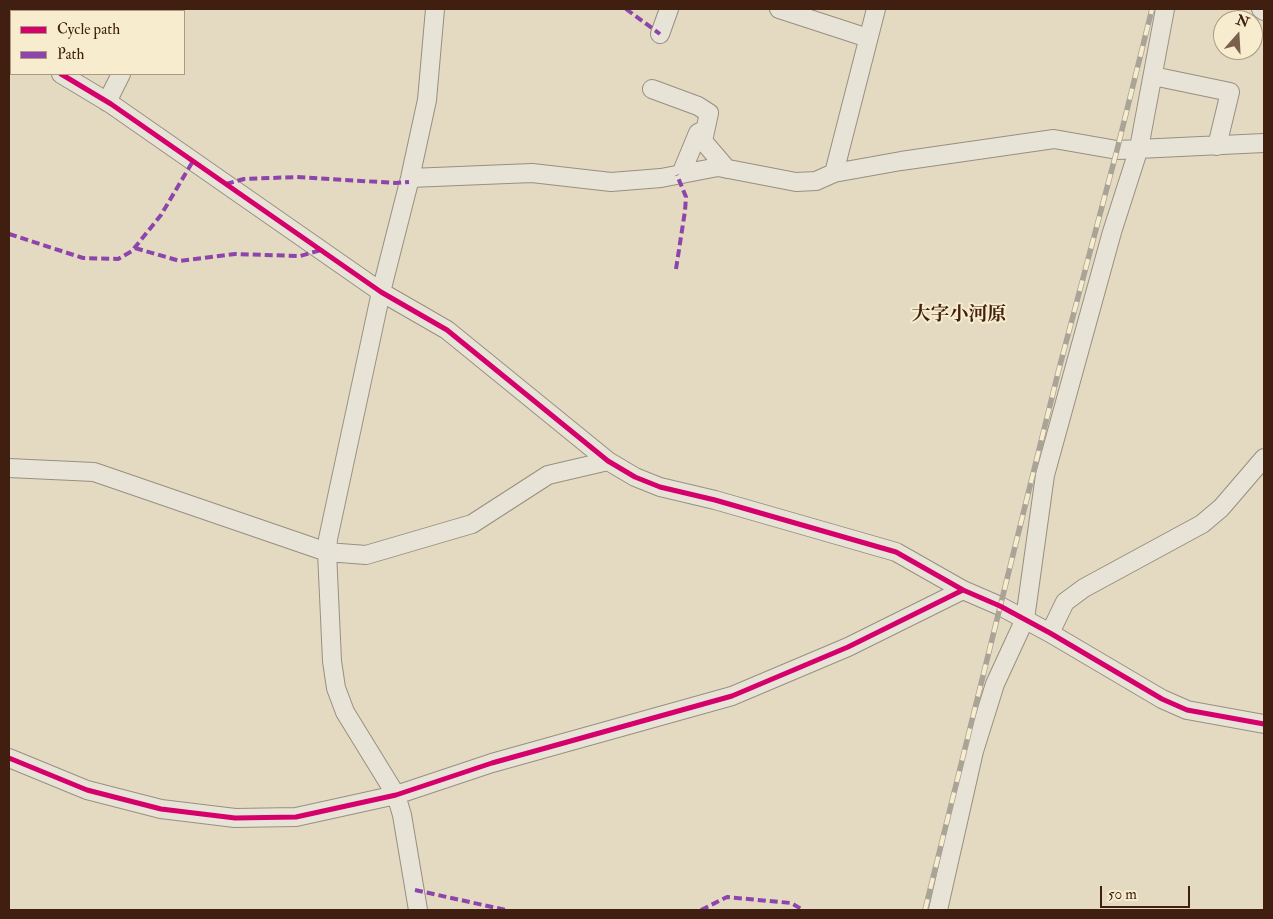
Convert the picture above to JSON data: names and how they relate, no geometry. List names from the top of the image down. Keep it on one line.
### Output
{"districts":["大字小河原"],"legend":["Cycle path","Path"],"scale_bar":"50 m","north":"top"}
